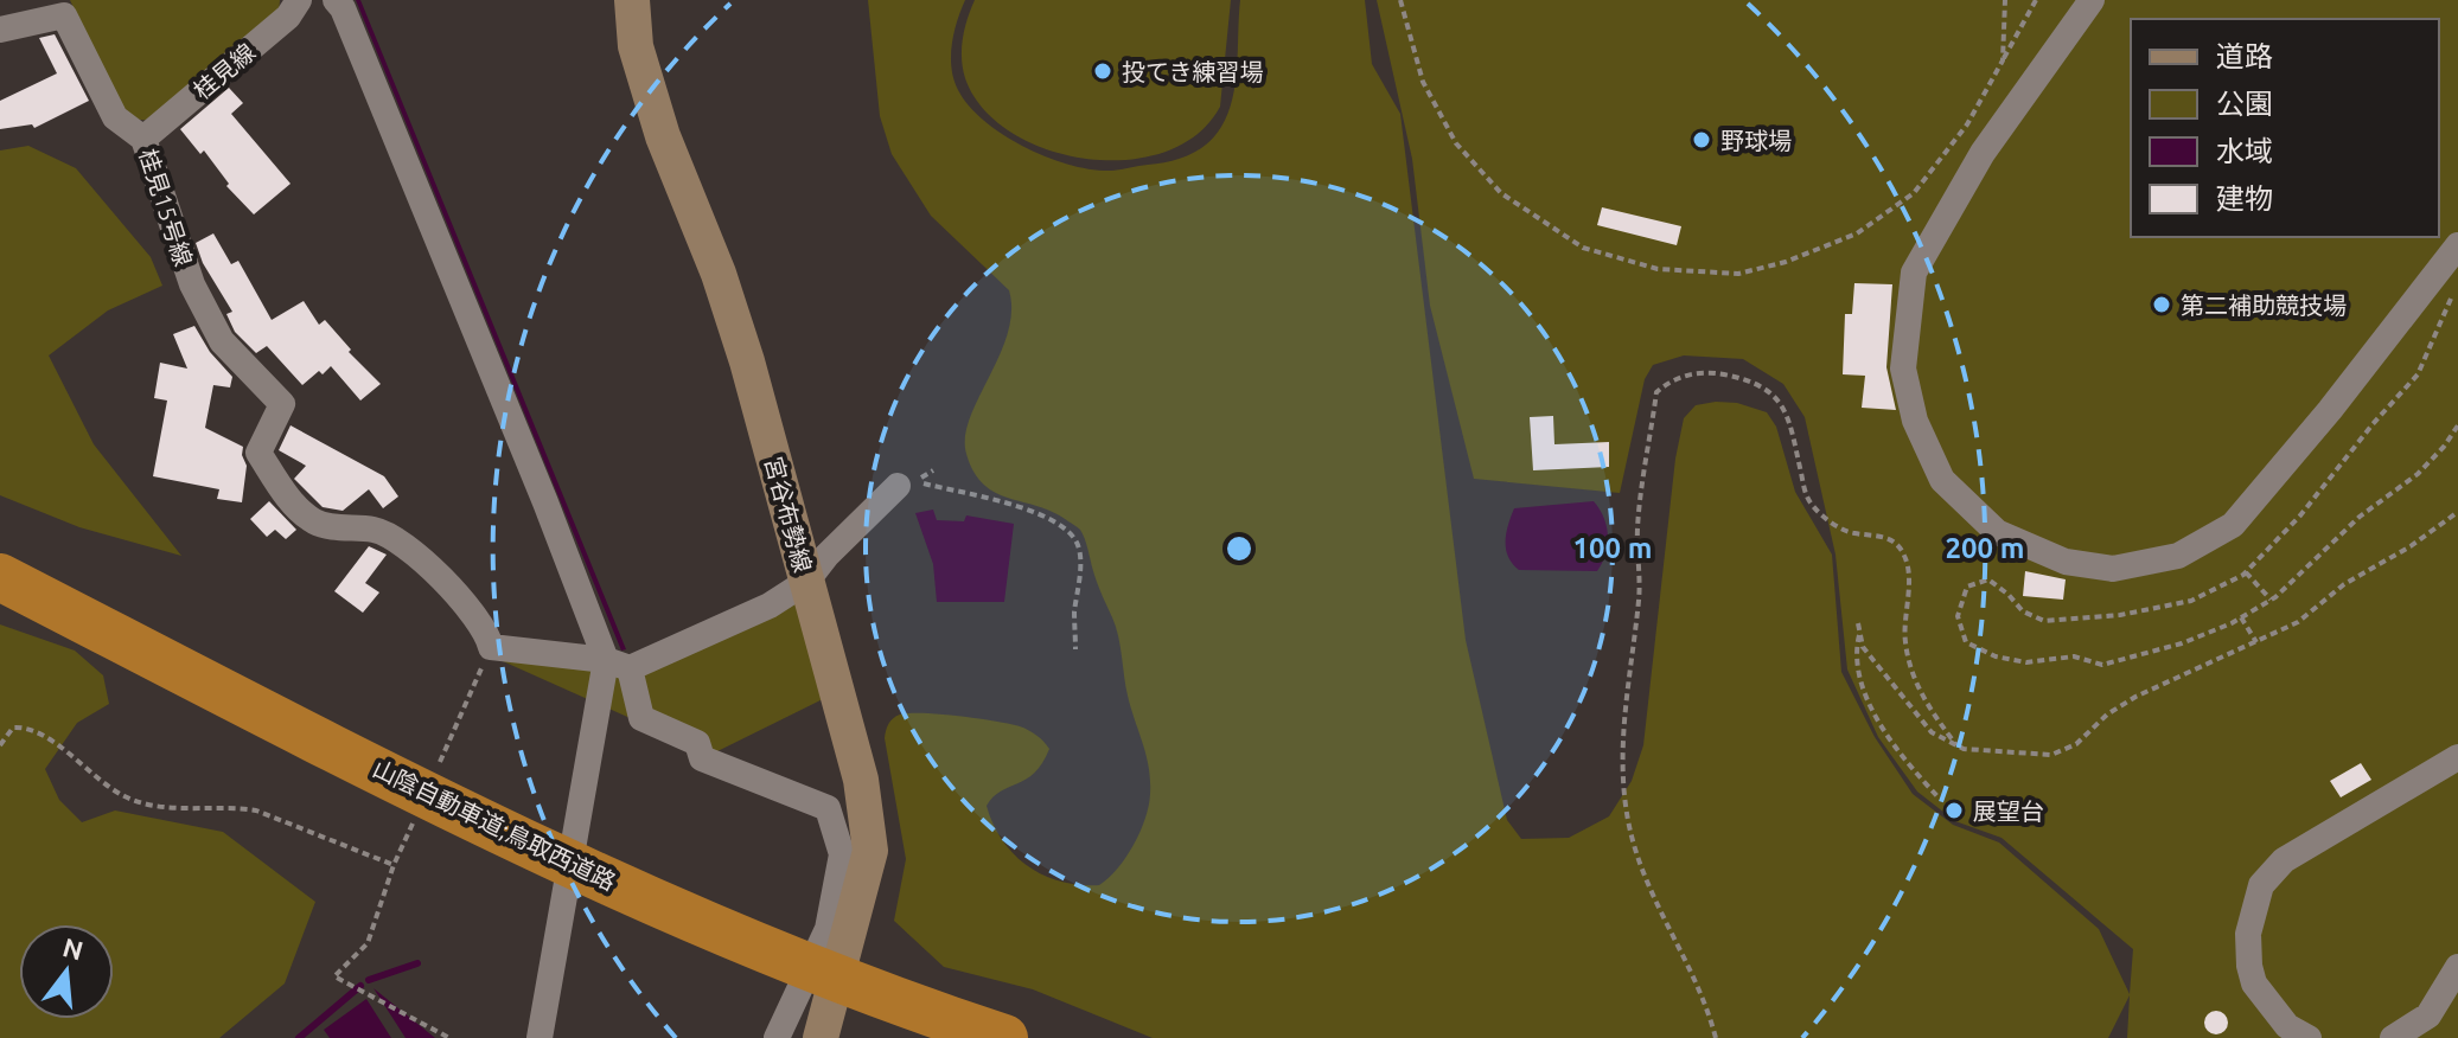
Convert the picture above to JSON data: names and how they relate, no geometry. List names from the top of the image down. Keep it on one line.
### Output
{"streets":{"highway":["山陰自動車道;鳥取西道路"],"street":["桂見線","桂見15号線","宮谷布勢線"]},"crossings":[["桂見線","桂見15号線"]],"places":["投てき練習場","野球場","第二補助競技場","展望台"],"legend":["道路","公園","水域","建物"],"north":"top","rings":["100 m","200 m"]}
